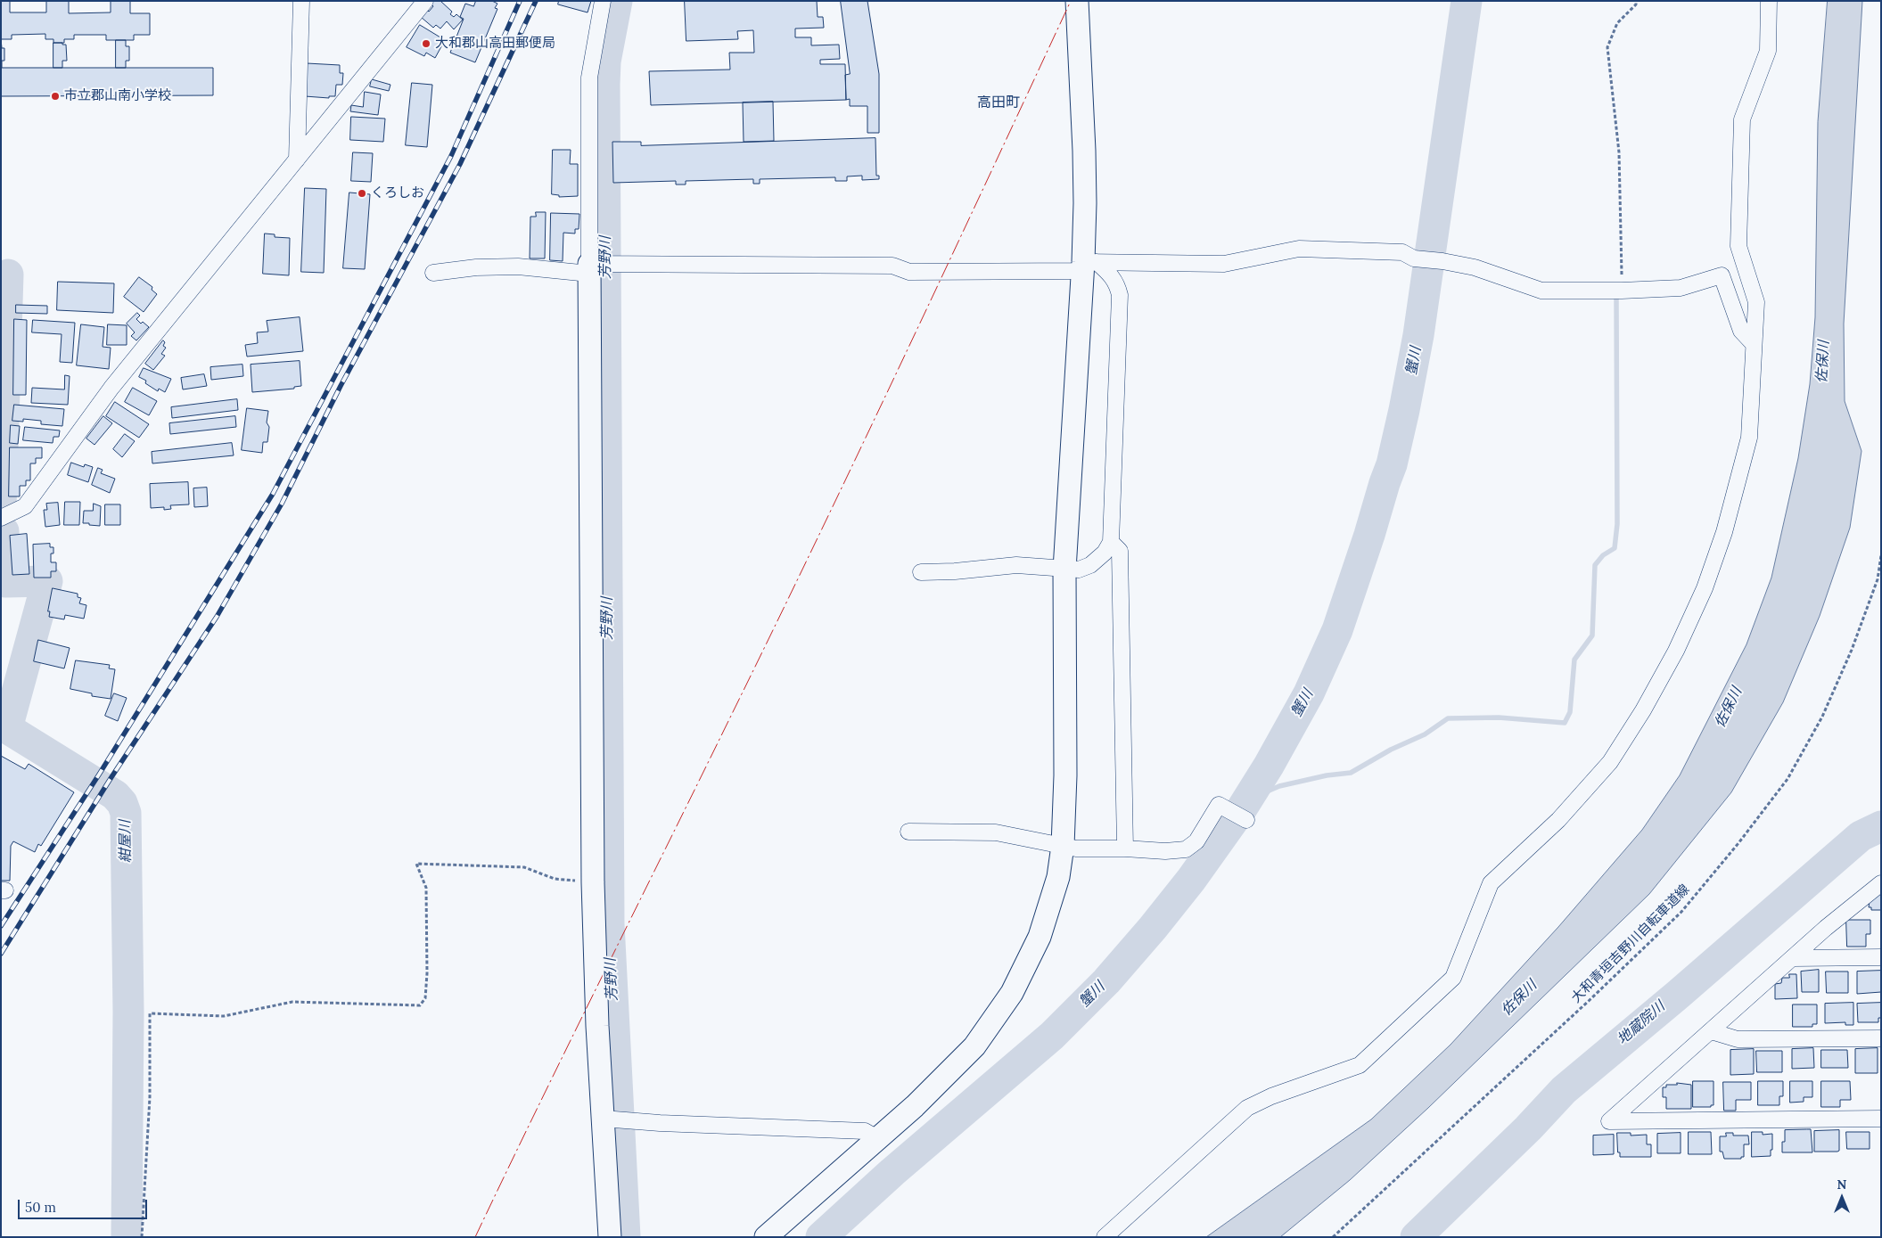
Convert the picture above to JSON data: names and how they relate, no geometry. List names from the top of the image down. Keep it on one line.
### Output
{"streets":{"path":["大和青垣吉野川自転車道線"]},"districts":["高田町"],"water":["芳野川","蟹川","佐保川","紺屋川","地蔵院川"],"places":["大和郡山高田郵便局","市立郡山南小学校","くろしお"],"scale_bar":"50 m","north":"top"}
